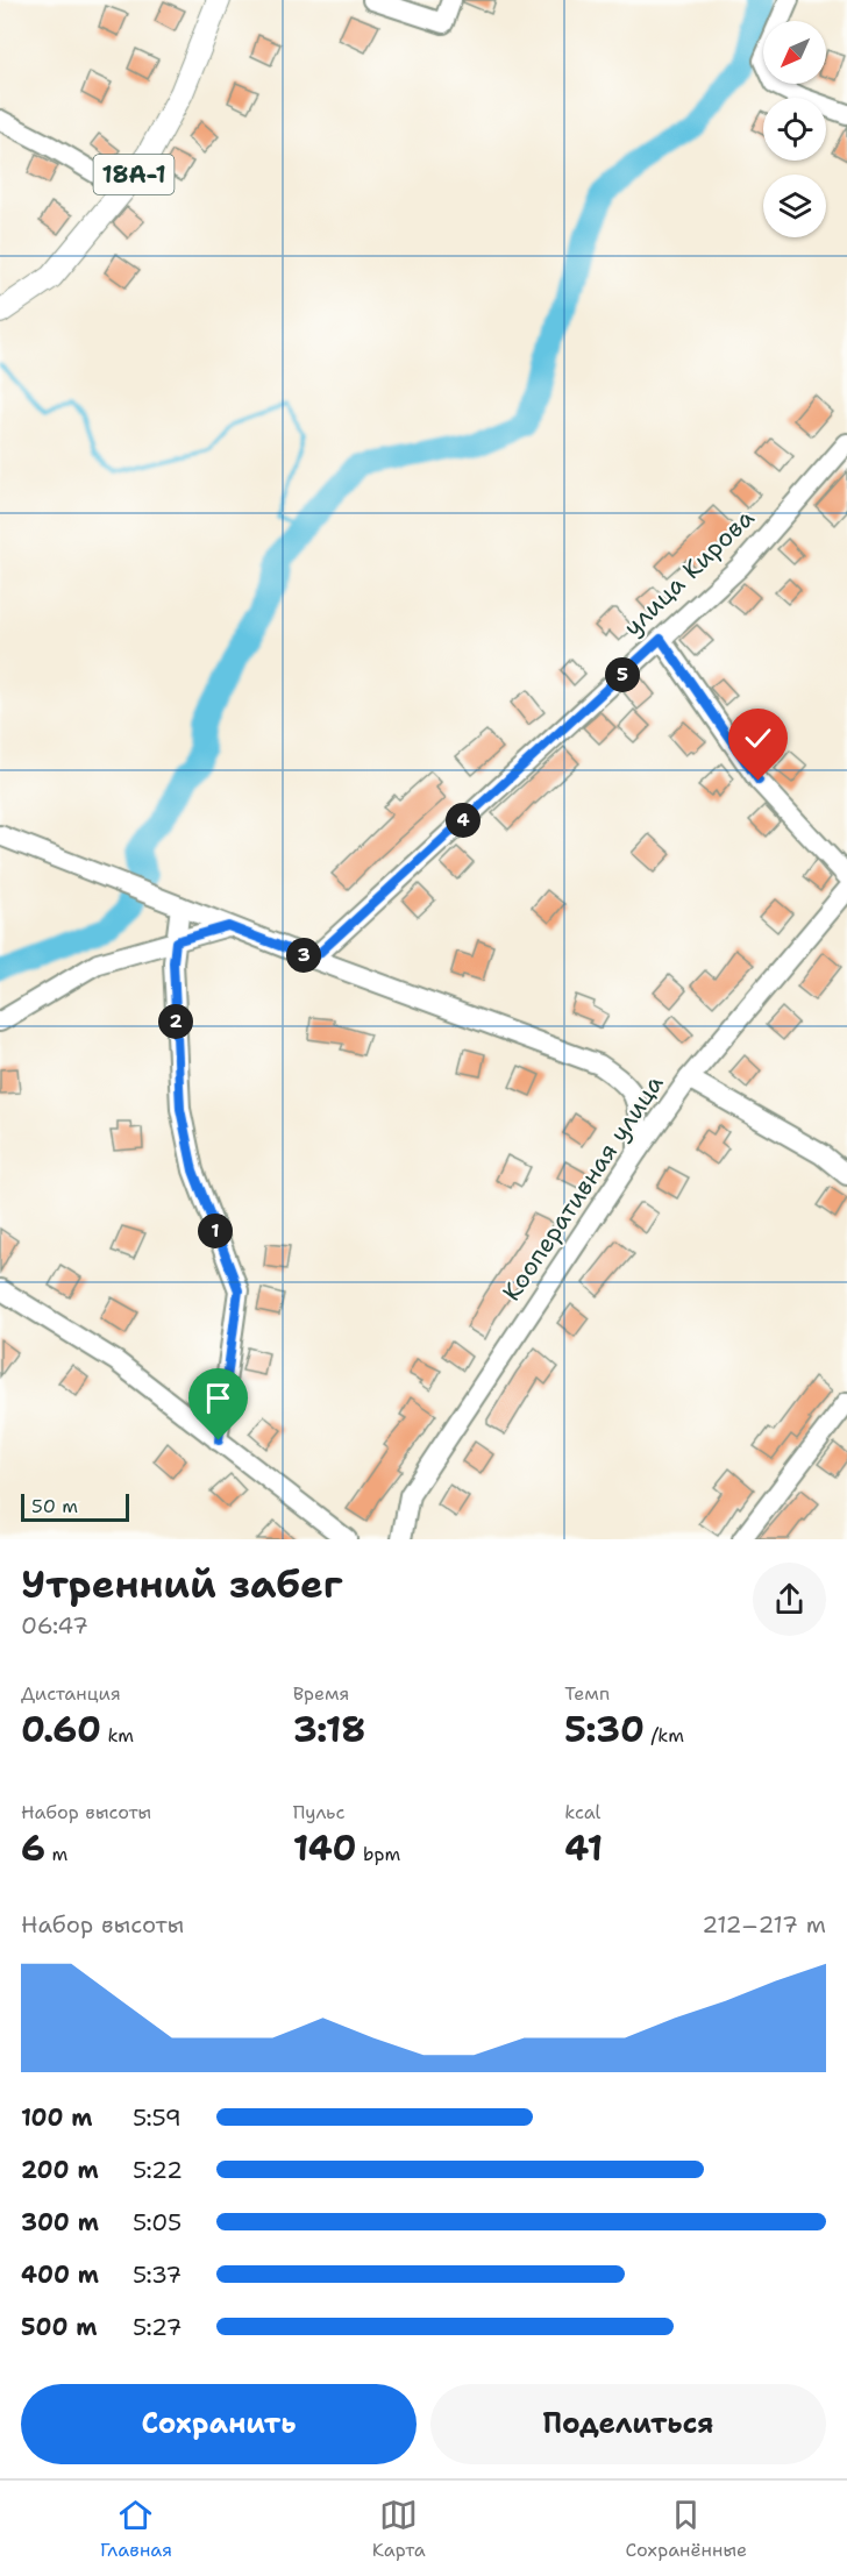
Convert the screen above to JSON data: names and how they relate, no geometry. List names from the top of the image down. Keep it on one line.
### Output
{"streets":{"main road":["18А-1"],"street":["улица Кирова","Кооперативная улица"]},"scale_bar":"50 m","north":"bottom left","page":{"pins":["5","4","3","2","1"],"scale":"50 m","heading":["Утренний забег","06:47"],"stats":[["Дистанция","0.60 km"],["Время","3:18"],["Темп","5:30 /km"],["Набор высоты","6 m"],["Пульс","140 bpm"],["kcal","41"]],"chart":["Набор высоты","212–217 m"],"list":[{"name":"100 m","note":"5:59"},{"name":"200 m","note":"5:22"},{"name":"300 m","note":"5:05"},{"name":"400 m","note":"5:37"},{"name":"500 m","note":"5:27"}],"buttons":["Сохранить","Поделиться"],"tabs":["Главная","Карта","Сохранённые"]}}
